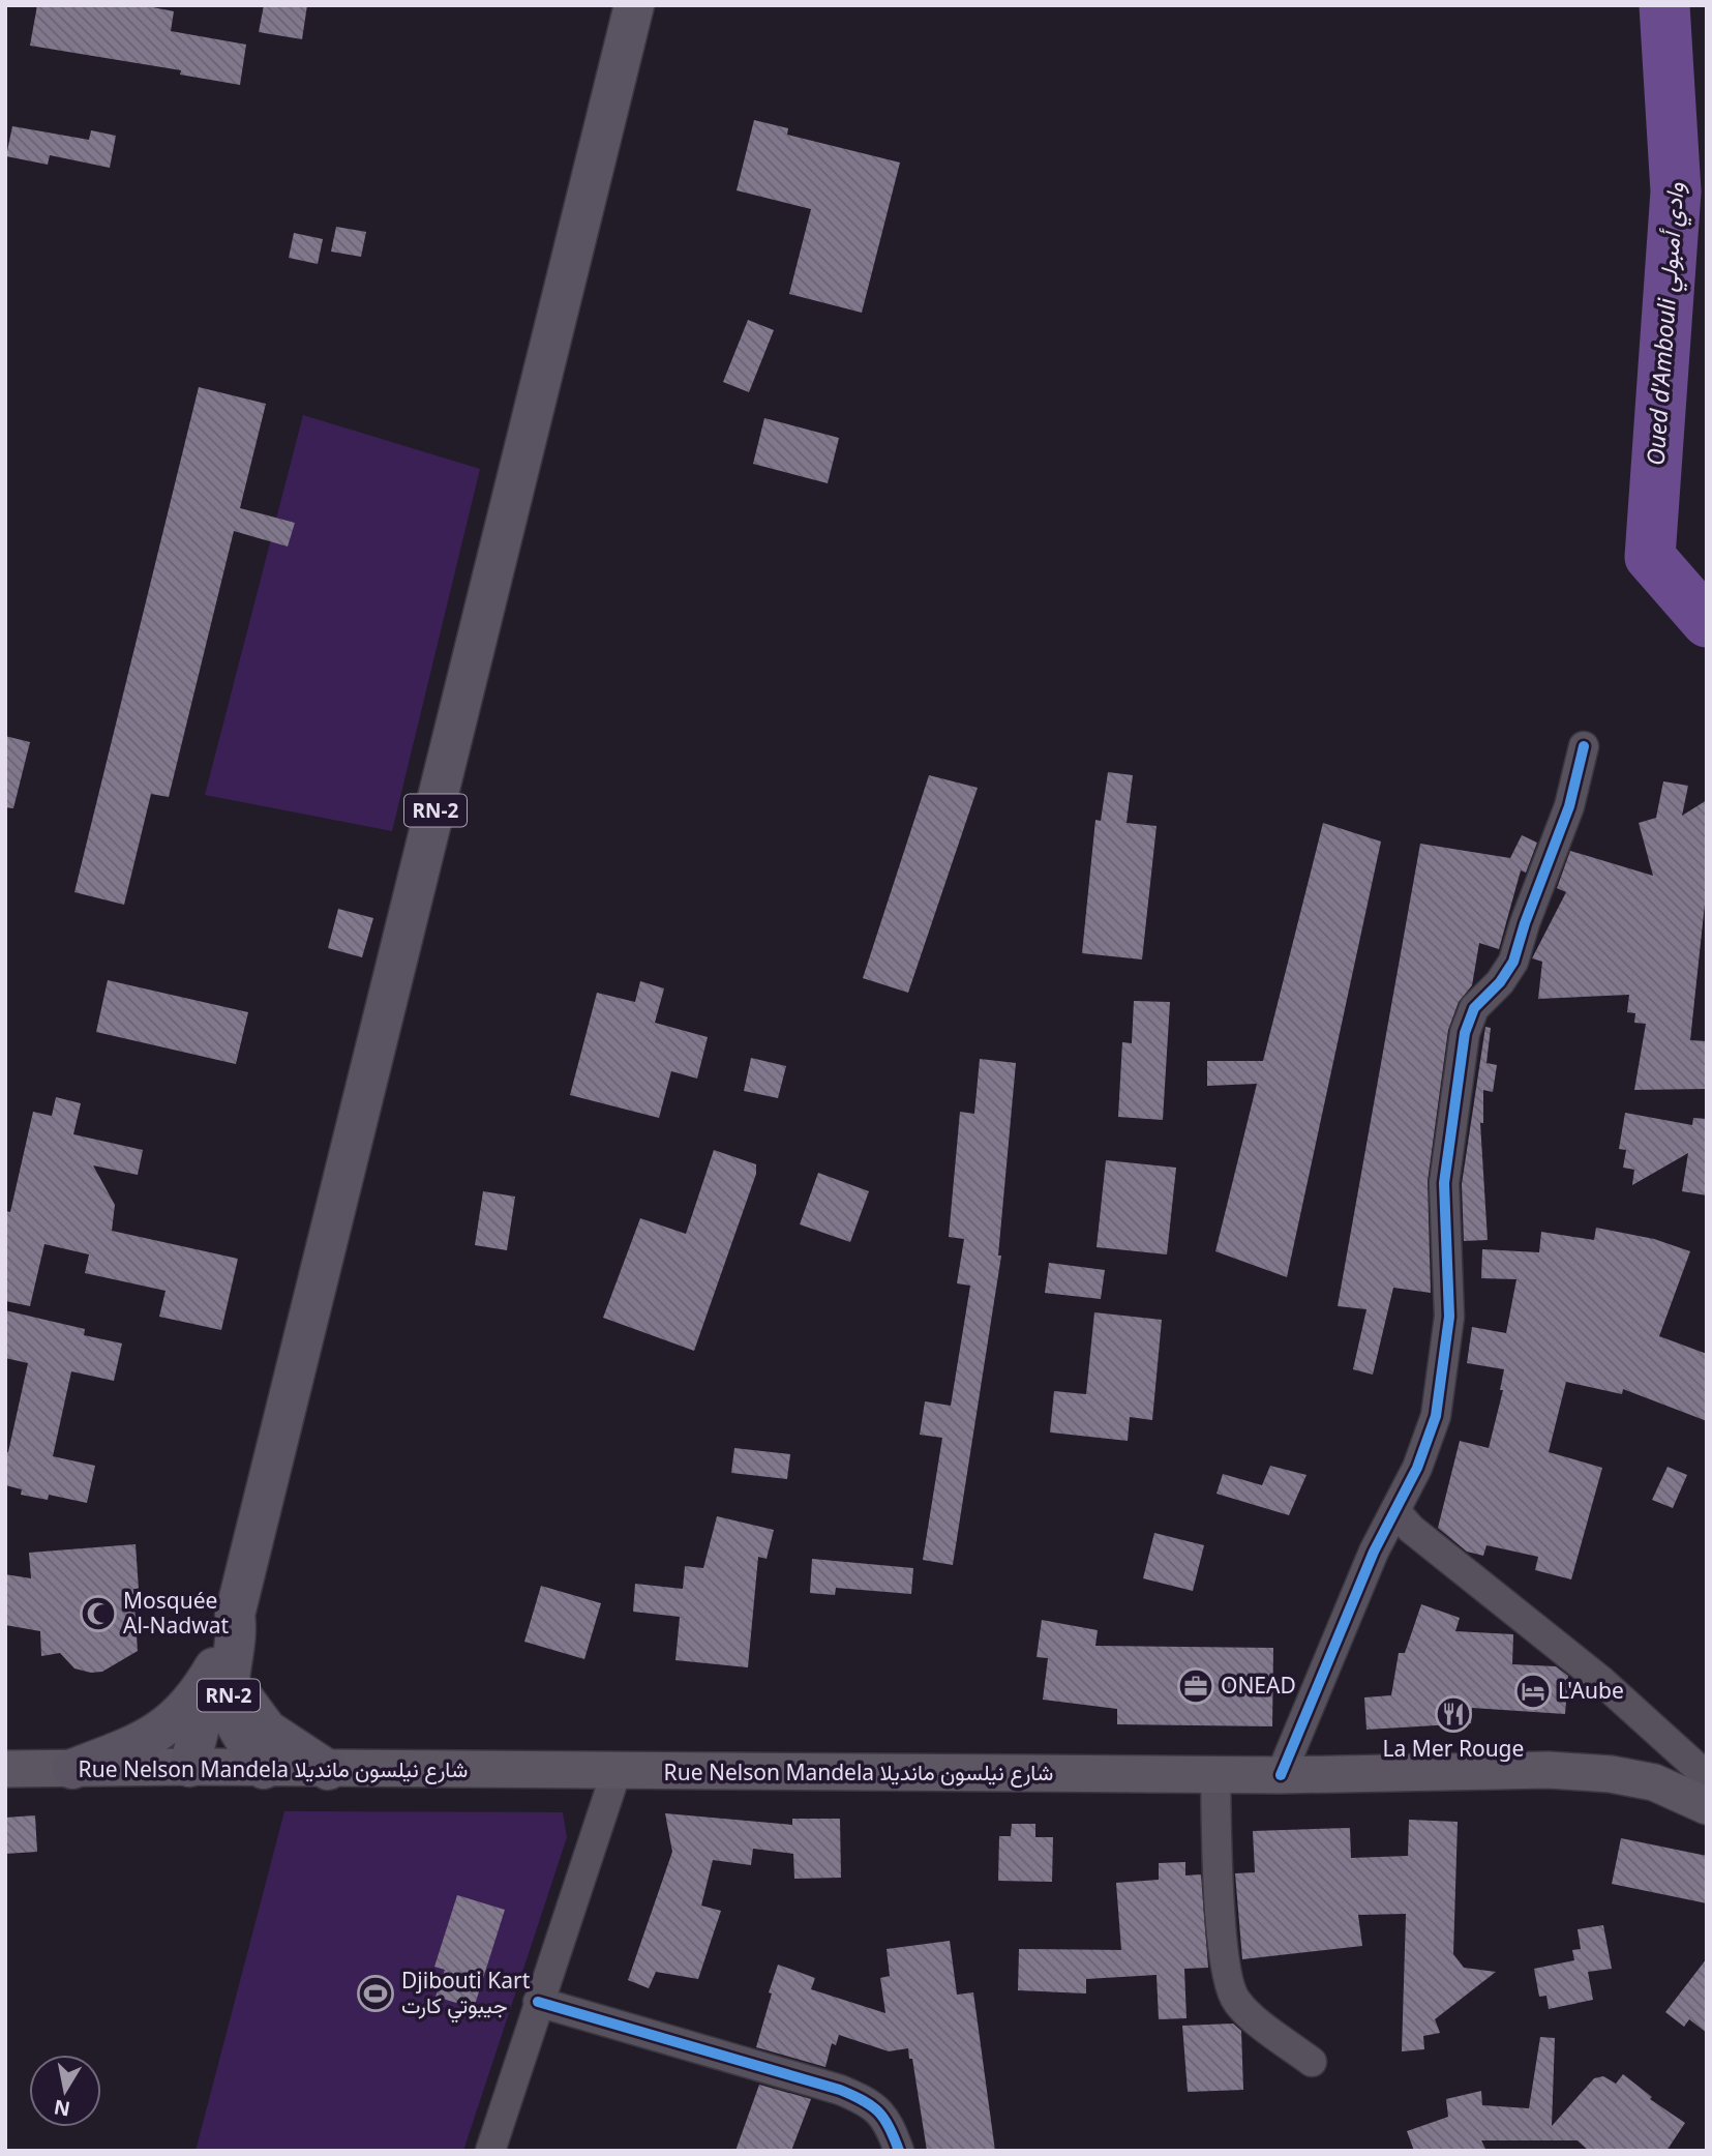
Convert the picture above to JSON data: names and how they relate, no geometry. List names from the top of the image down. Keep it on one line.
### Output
{"streets":{"highway":["RN-2"],"main road":["Rue Nelson Mandela شارع نيلسون مانديلا"]},"crossings":[["RN-2","Rue Nelson Mandela شارع نيلسون مانديلا"]],"water":["Oued d'Ambouli وادي أمبولي"],"places":{"mosque":["Mosquée Al-Nadwat"],"office":["ONEAD"],"hotel":["L'Aube"],"restaurant":["La Mer Rouge"],"sports":["Djibouti Kart جيبوتي كارت"]},"north":"bottom"}
